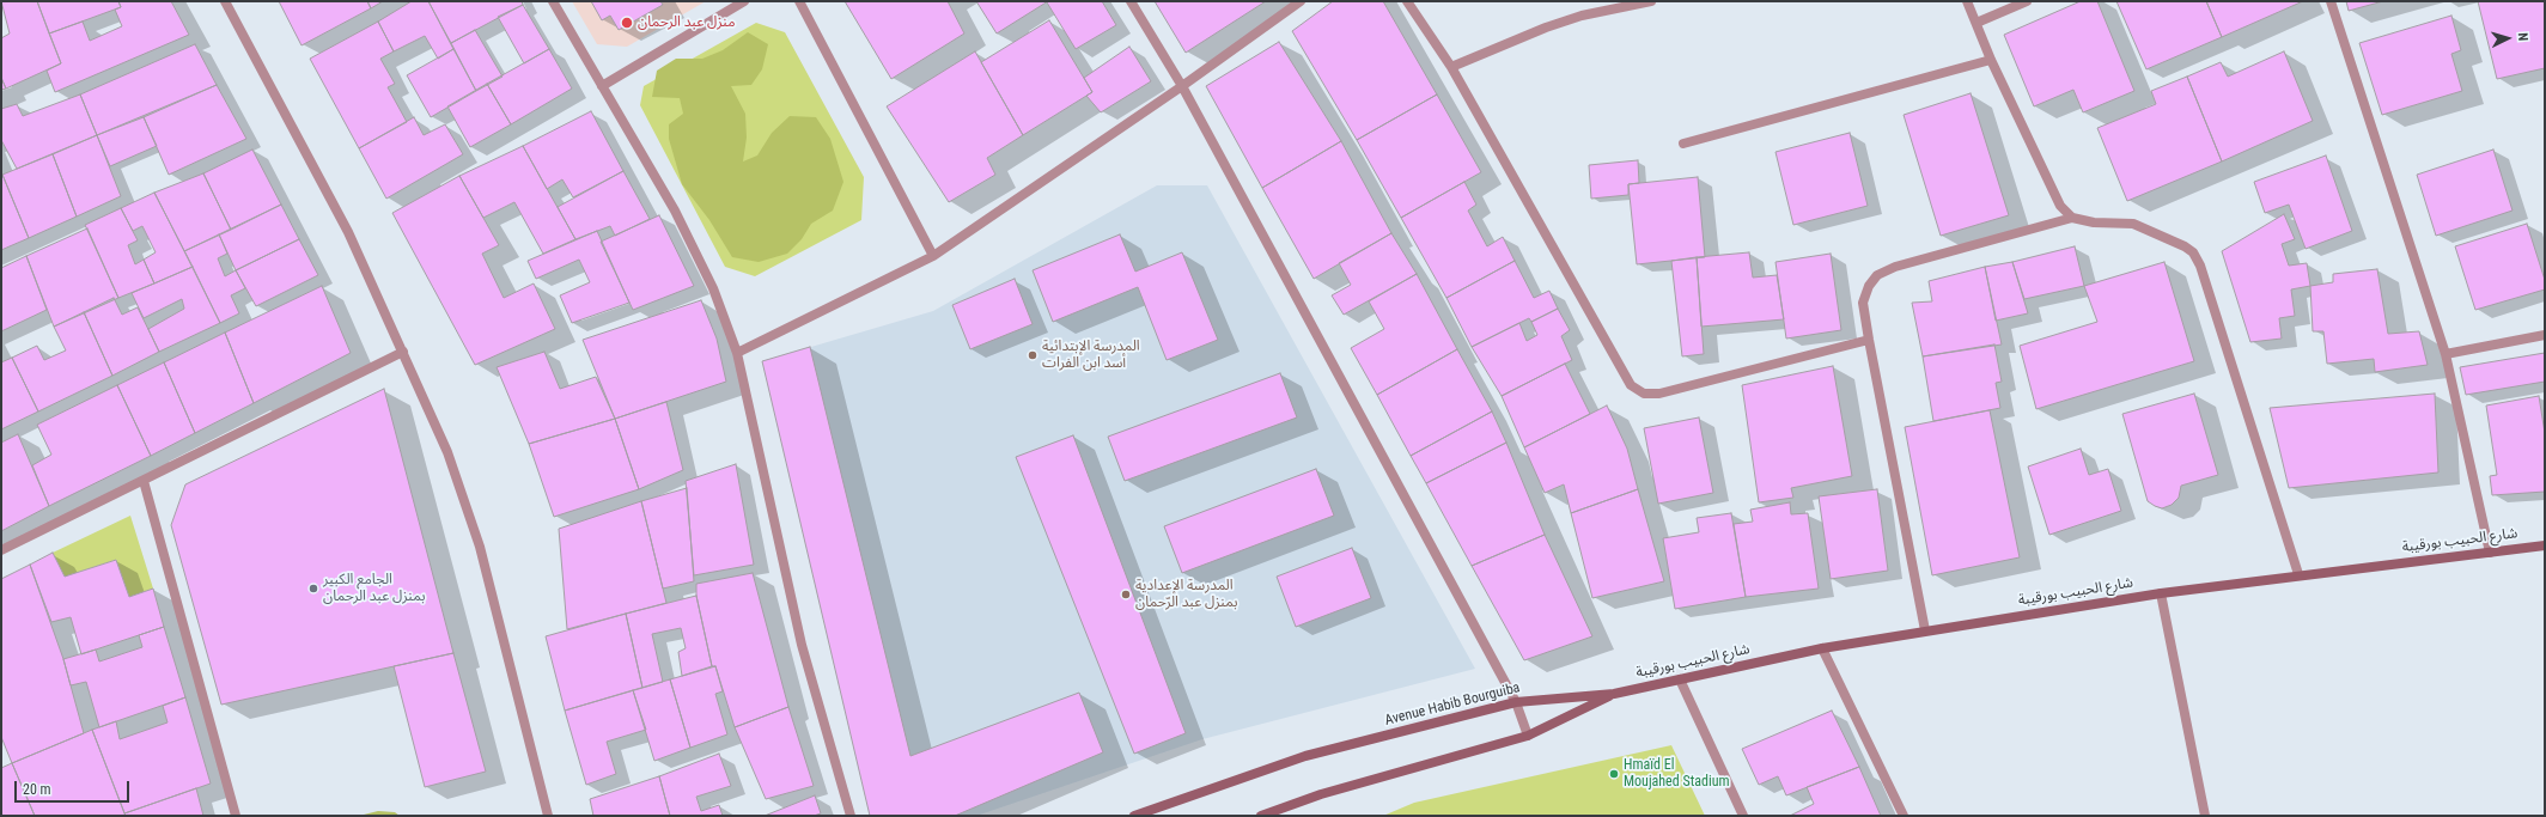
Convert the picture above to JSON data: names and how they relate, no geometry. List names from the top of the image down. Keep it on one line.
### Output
{"streets":{"street":["شارع الحبيب بورقيبة","Avenue Habib Bourguiba"]},"crossings":[["شارع الحبيب بورقيبة","Avenue Habib Bourguiba"]],"places":["منزل عبد الرحمان","المدرسة الإبتدائية أسد ابن الفرات","الجامع الكبير بمنزل عبد الرحمان","المدرسة الإعدادية بمنزل عبد الرّحمان","Hmaïd El Moujahed Stadium"],"scale_bar":"20 m","north":"right"}
